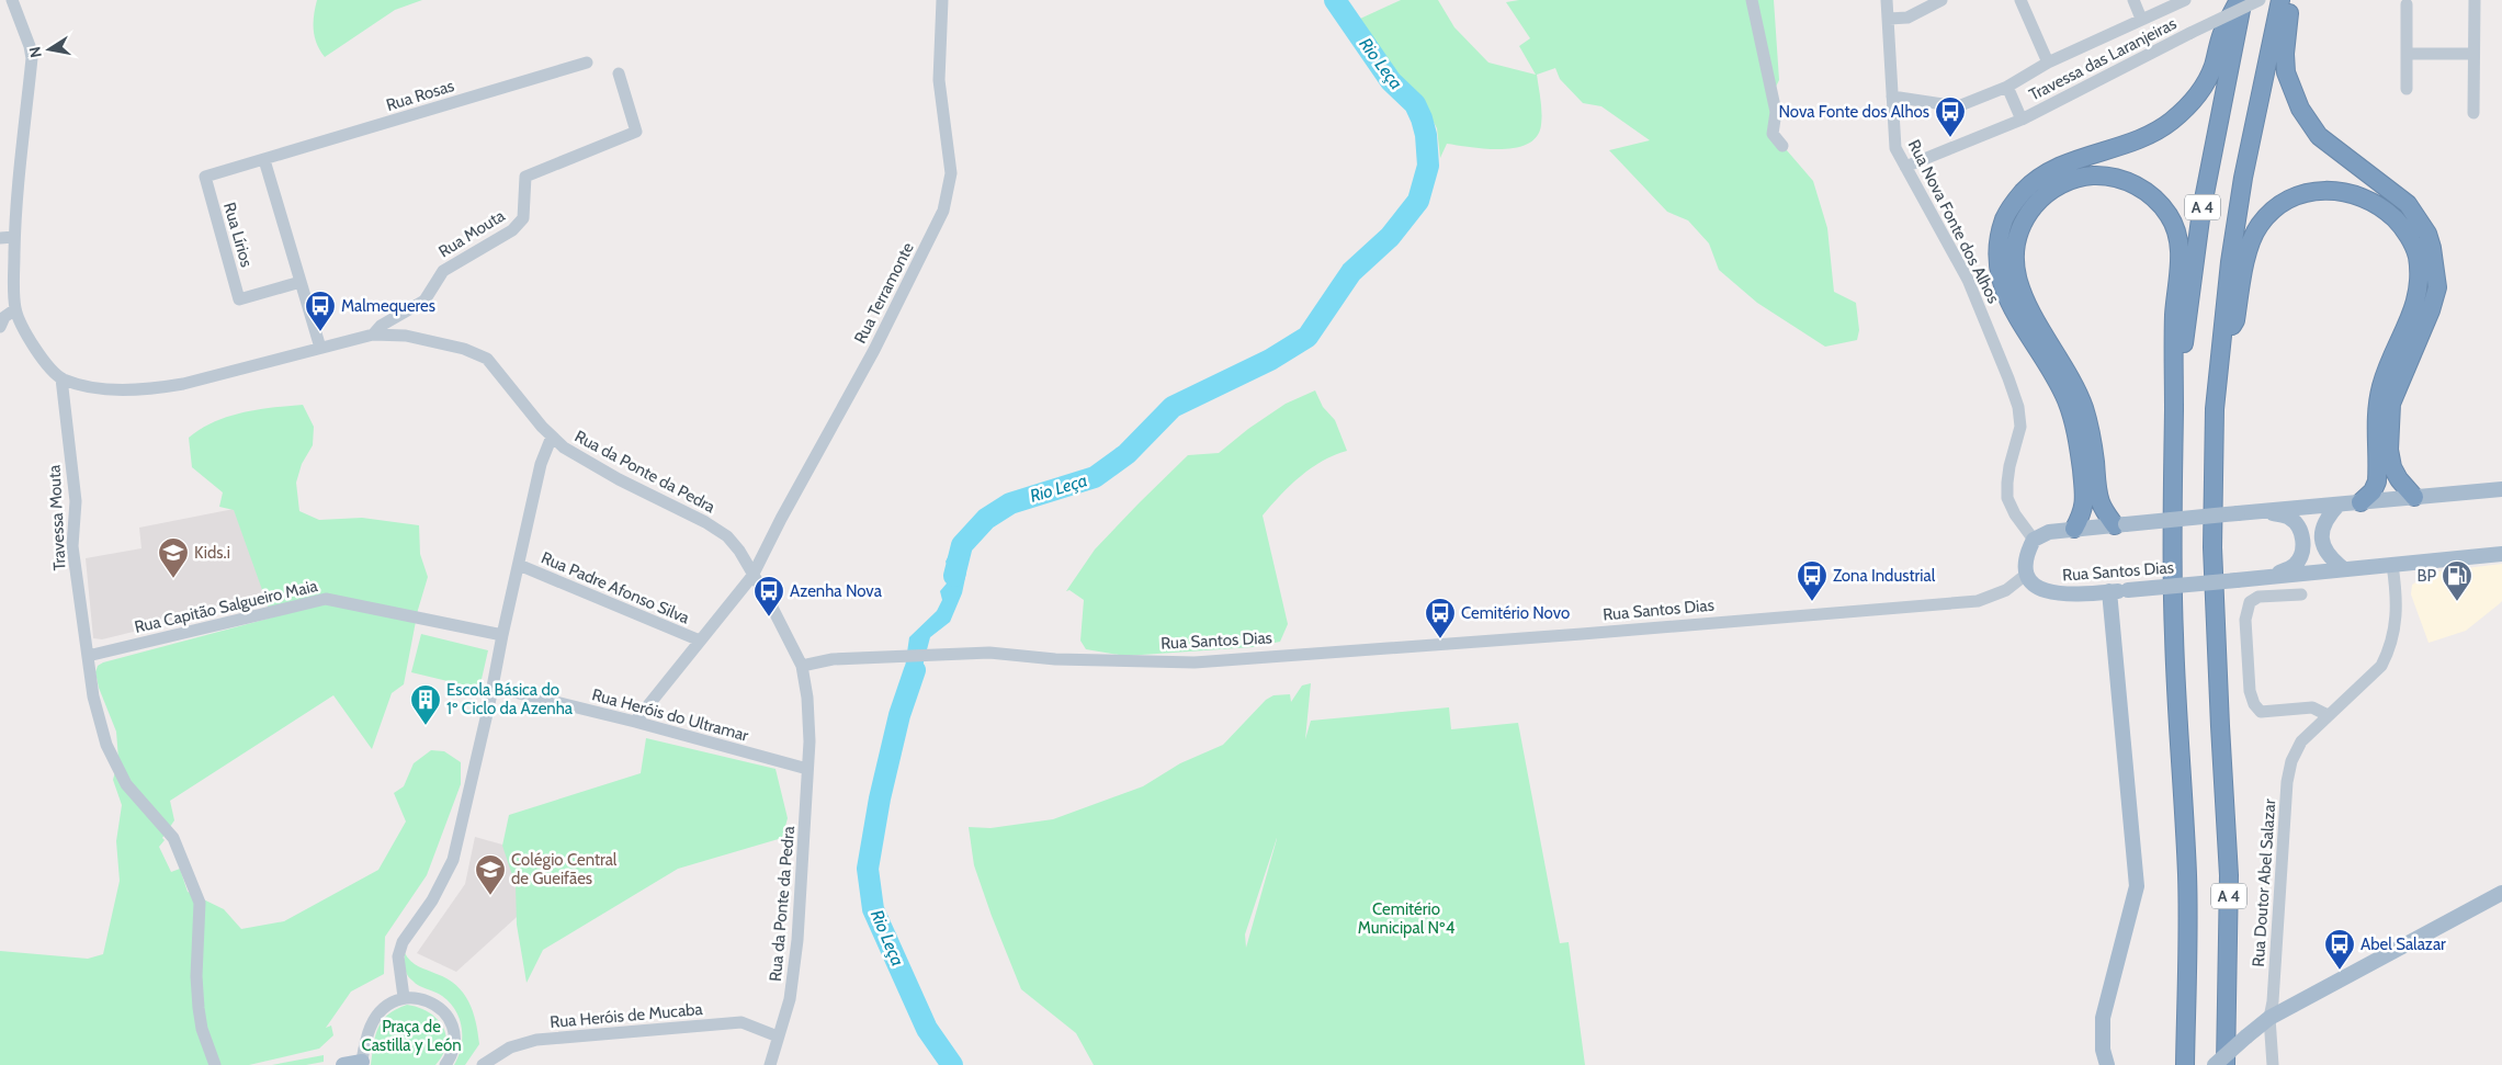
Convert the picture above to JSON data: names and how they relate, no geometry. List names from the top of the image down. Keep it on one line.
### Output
{"streets":{"highway":["A 4"],"main road":["Rua Santos Dias"],"street":["Travessa das Laranjeiras","Rua Rosas","Rua Nova Fonte dos Alhos","Rua Mouta","Rua Lírios","Rua Terramonte","Rua da Ponte da Pedra","Travessa Mouta","Rua Padre Afonso Silva","Rua Capitão Salgueiro Maia","Rua Heróis do Ultramar","Rua Doutor Abel Salazar","Rua Heróis de Mucaba"]},"crossings":[["Travessa das Laranjeiras","Rua Nova Fonte dos Alhos"],["Rua Rosas","Rua Lírios"],["Rua Mouta","Rua da Ponte da Pedra"],["Rua Terramonte","Rua da Ponte da Pedra"],["Rua Terramonte","Rua Padre Afonso Silva"],["Rua Terramonte","Rua Heróis do Ultramar"],["Rua da Ponte da Pedra","Travessa Mouta"],["Rua da Ponte da Pedra","Rua Santos Dias"],["Rua da Ponte da Pedra","Rua Heróis do Ultramar"],["Rua da Ponte da Pedra","Rua Heróis de Mucaba"],["Travessa Mouta","Rua Capitão Salgueiro Maia"],["Rua Santos Dias","Rua Doutor Abel Salazar"]],"water":["Rio Leça"],"parks":["Cemitério Municipal Nº4","Praça de Castilla y León"],"places":{"bus stop":["Nova Fonte dos Alhos","Malmequeres","Zona Industrial","Azenha Nova","Cemitério Novo","Abel Salazar"],"school or university":["Kids.i","Colégio Central de Gueifães"],"fuel station":["BP"],"building":["Escola Básica do 1º Ciclo da Azenha"]},"north":"left"}
